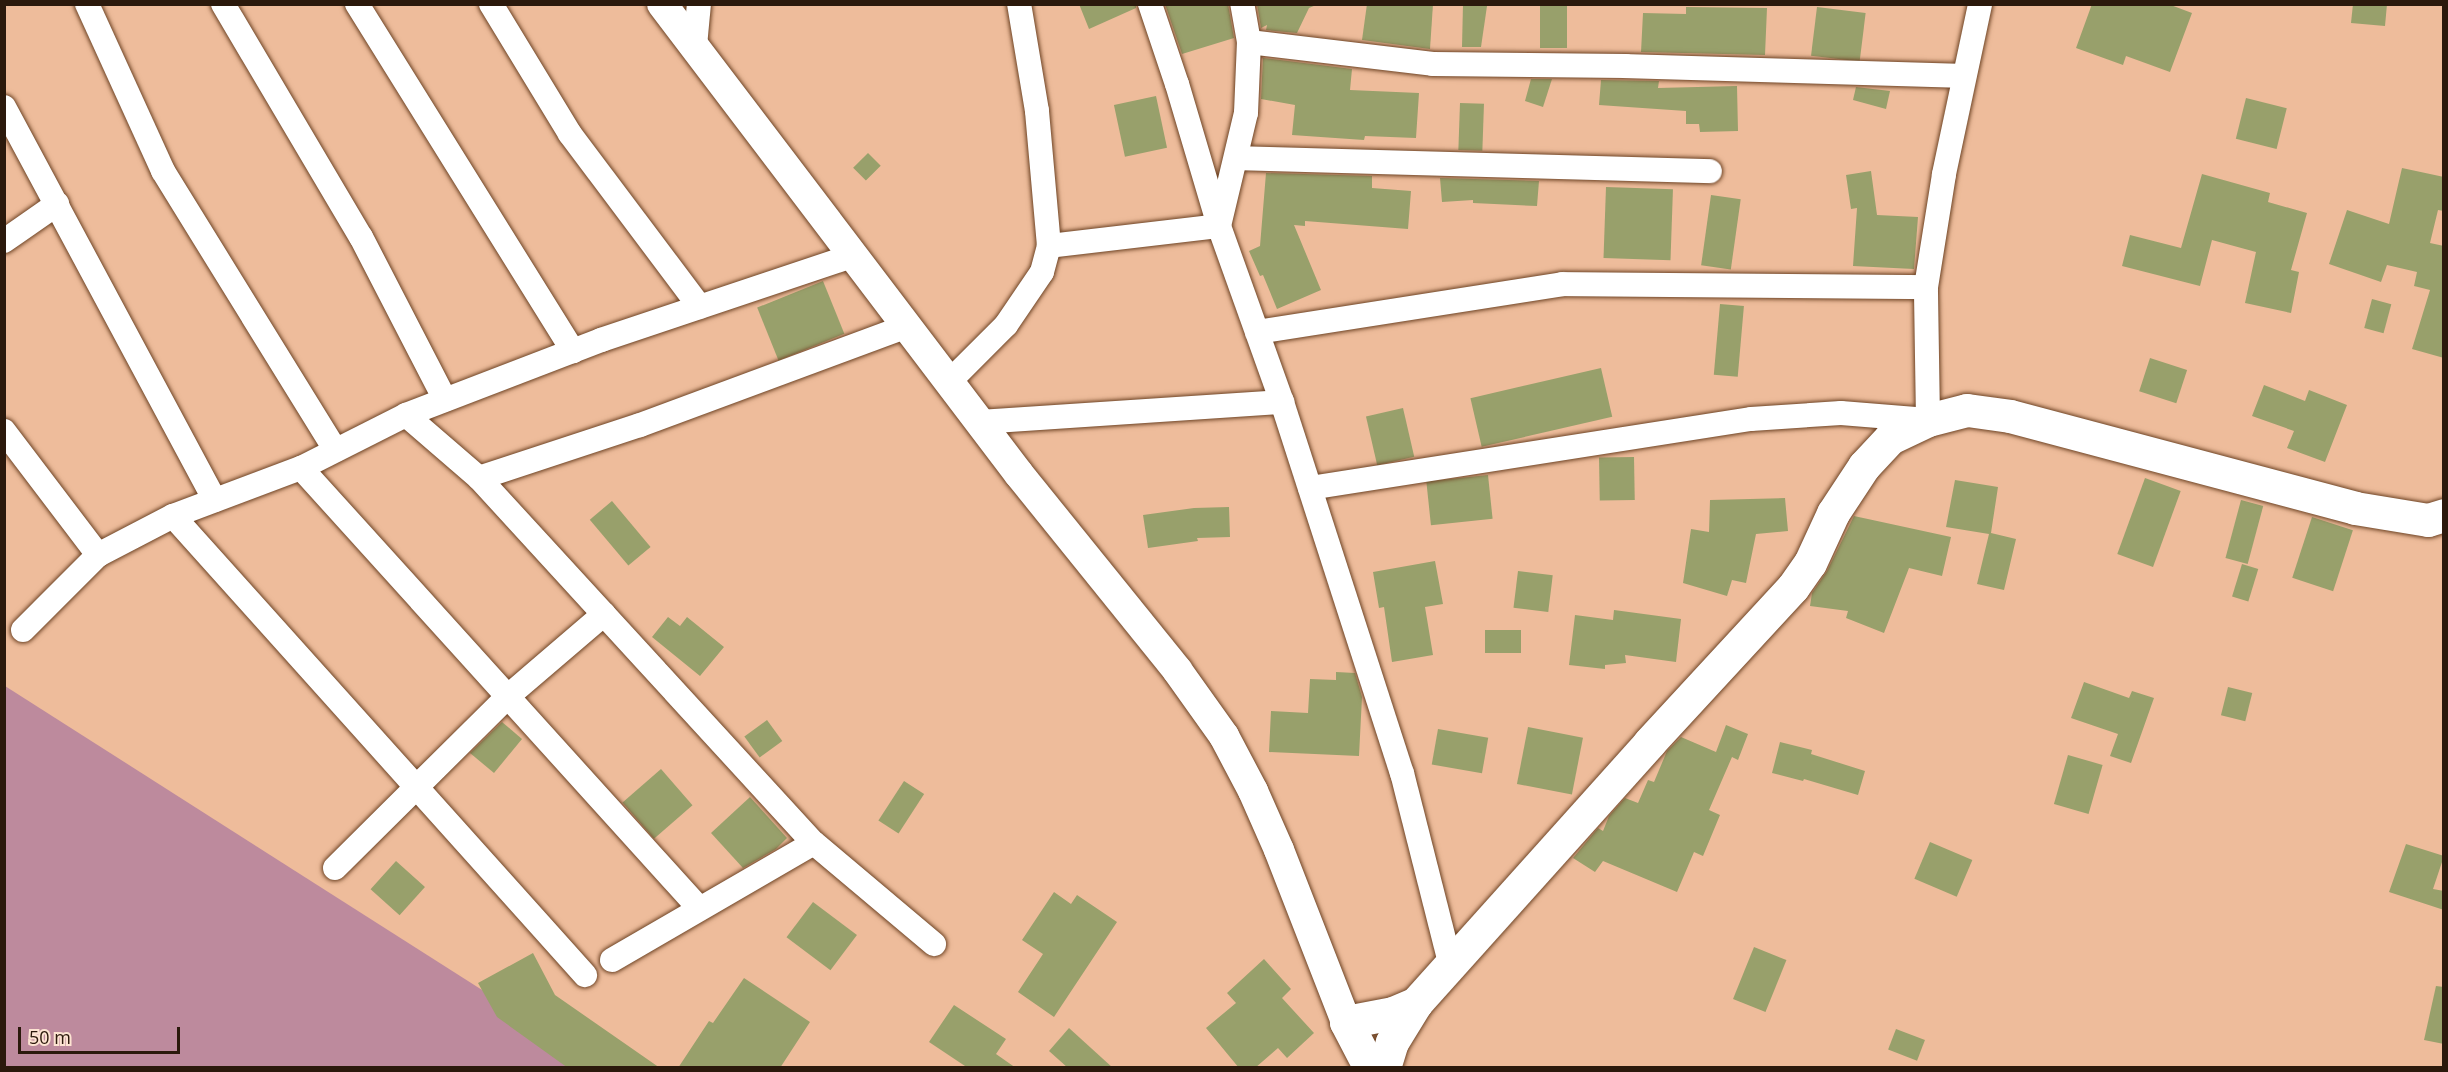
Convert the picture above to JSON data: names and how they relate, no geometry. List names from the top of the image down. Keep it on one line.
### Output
{"scale_bar":"50 m"}
